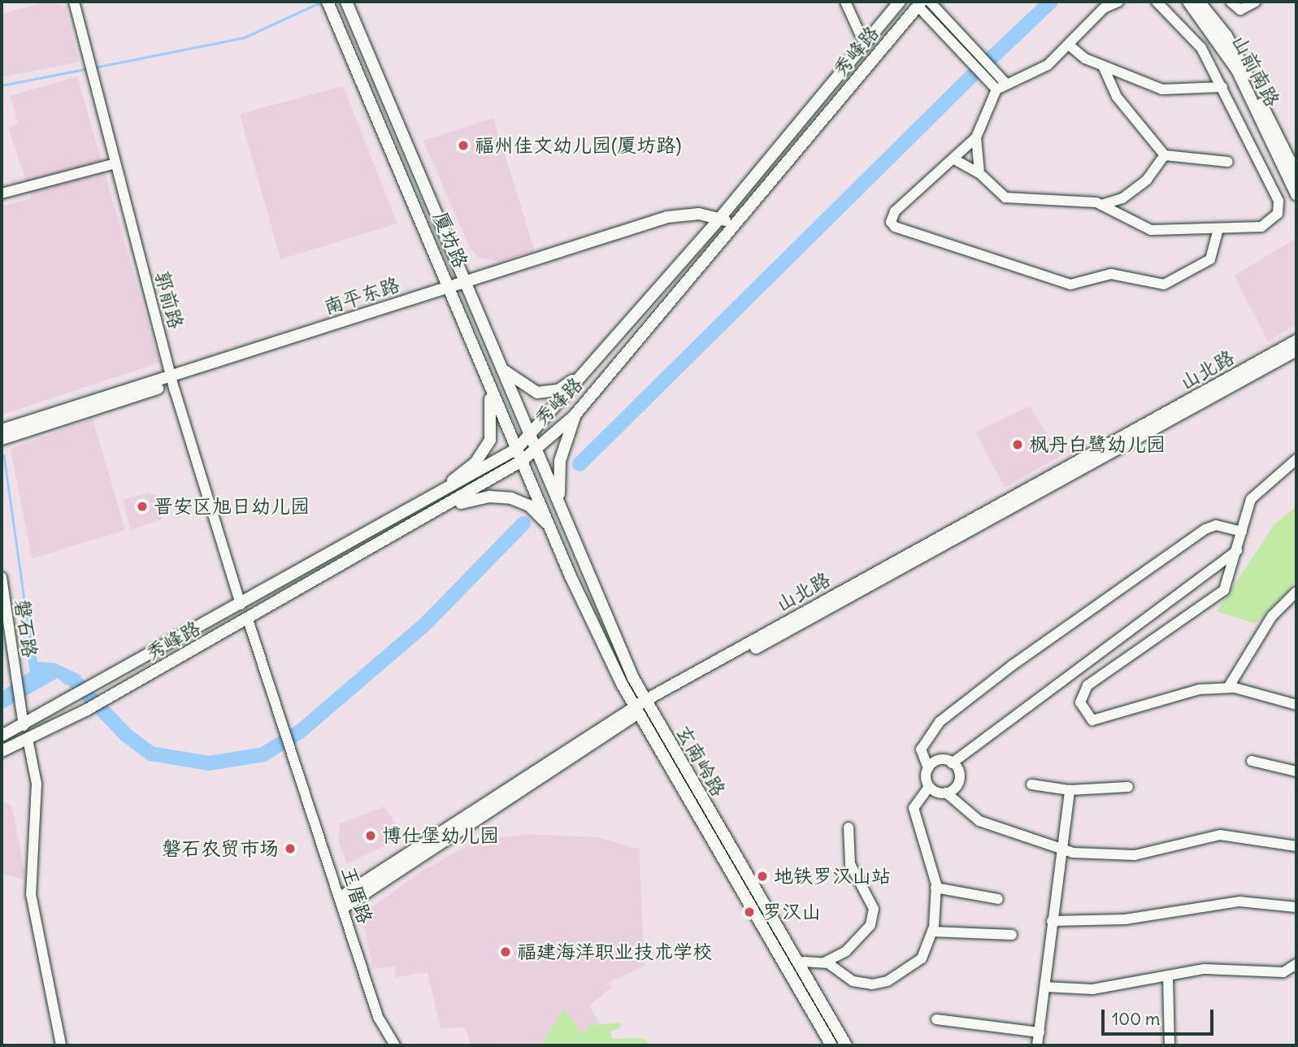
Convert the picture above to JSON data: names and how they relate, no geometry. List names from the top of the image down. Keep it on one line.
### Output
{"streets":{"main road":["秀峰路","山前南路","厦坊路","南平东路","山北路","玄南岭路"],"street":["郭前路","磐石路","王厝路"]},"crossings":[["秀峰路","厦坊路"],["秀峰路","南平东路"],["秀峰路","郭前路"],["秀峰路","磐石路"],["秀峰路","王厝路"],["厦坊路","南平东路"],["厦坊路","玄南岭路"],["南平东路","郭前路"],["山北路","玄南岭路"],["山北路","王厝路"]],"places":["福州佳文幼儿园(厦坊路)","枫丹白鹭幼儿园","晋安区旭日幼儿园","博仕堡幼儿园","磐石农贸市场","地铁罗汉山站","罗汉山","福建海洋职业技术学校"],"scale_bar":"100 m"}
